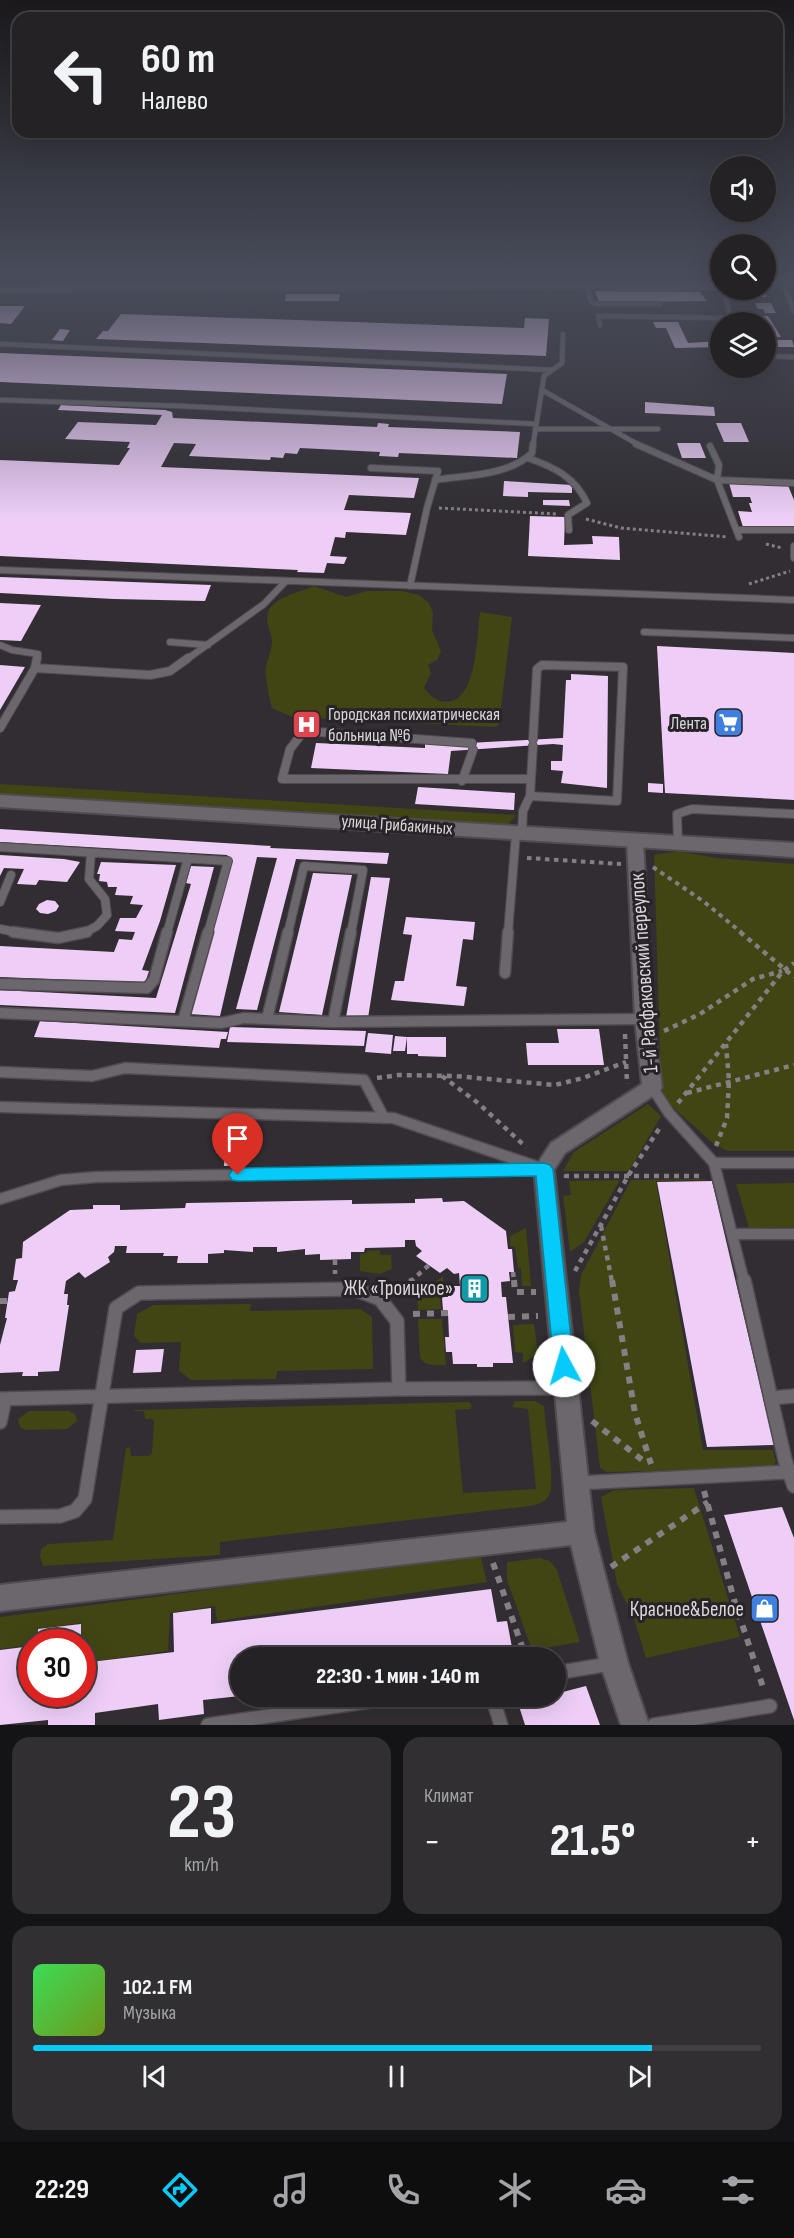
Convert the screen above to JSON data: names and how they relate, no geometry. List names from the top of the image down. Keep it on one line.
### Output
{"streets":{"street":["улица Грибакиных","1-й Рабфаковский переулок"]},"crossings":[["улица Грибакиных","1-й Рабфаковский переулок"]],"places":{"supermarket":["Лента"],"hospital":["Городская психиатрическая больница №6"],"building":["ЖК «Троицкое»"],"shop":["Красное&Белое"]},"page":{"turn":["60 m","Налево"],"limit":"30","trip":"22:30 · 1 мин · 140 m","tile":[["23","km/h"],"Климат"],"heat":["−","21.5°","+"],"song":["102.1 FM","Музыка"],"tabs":"22:29"}}
